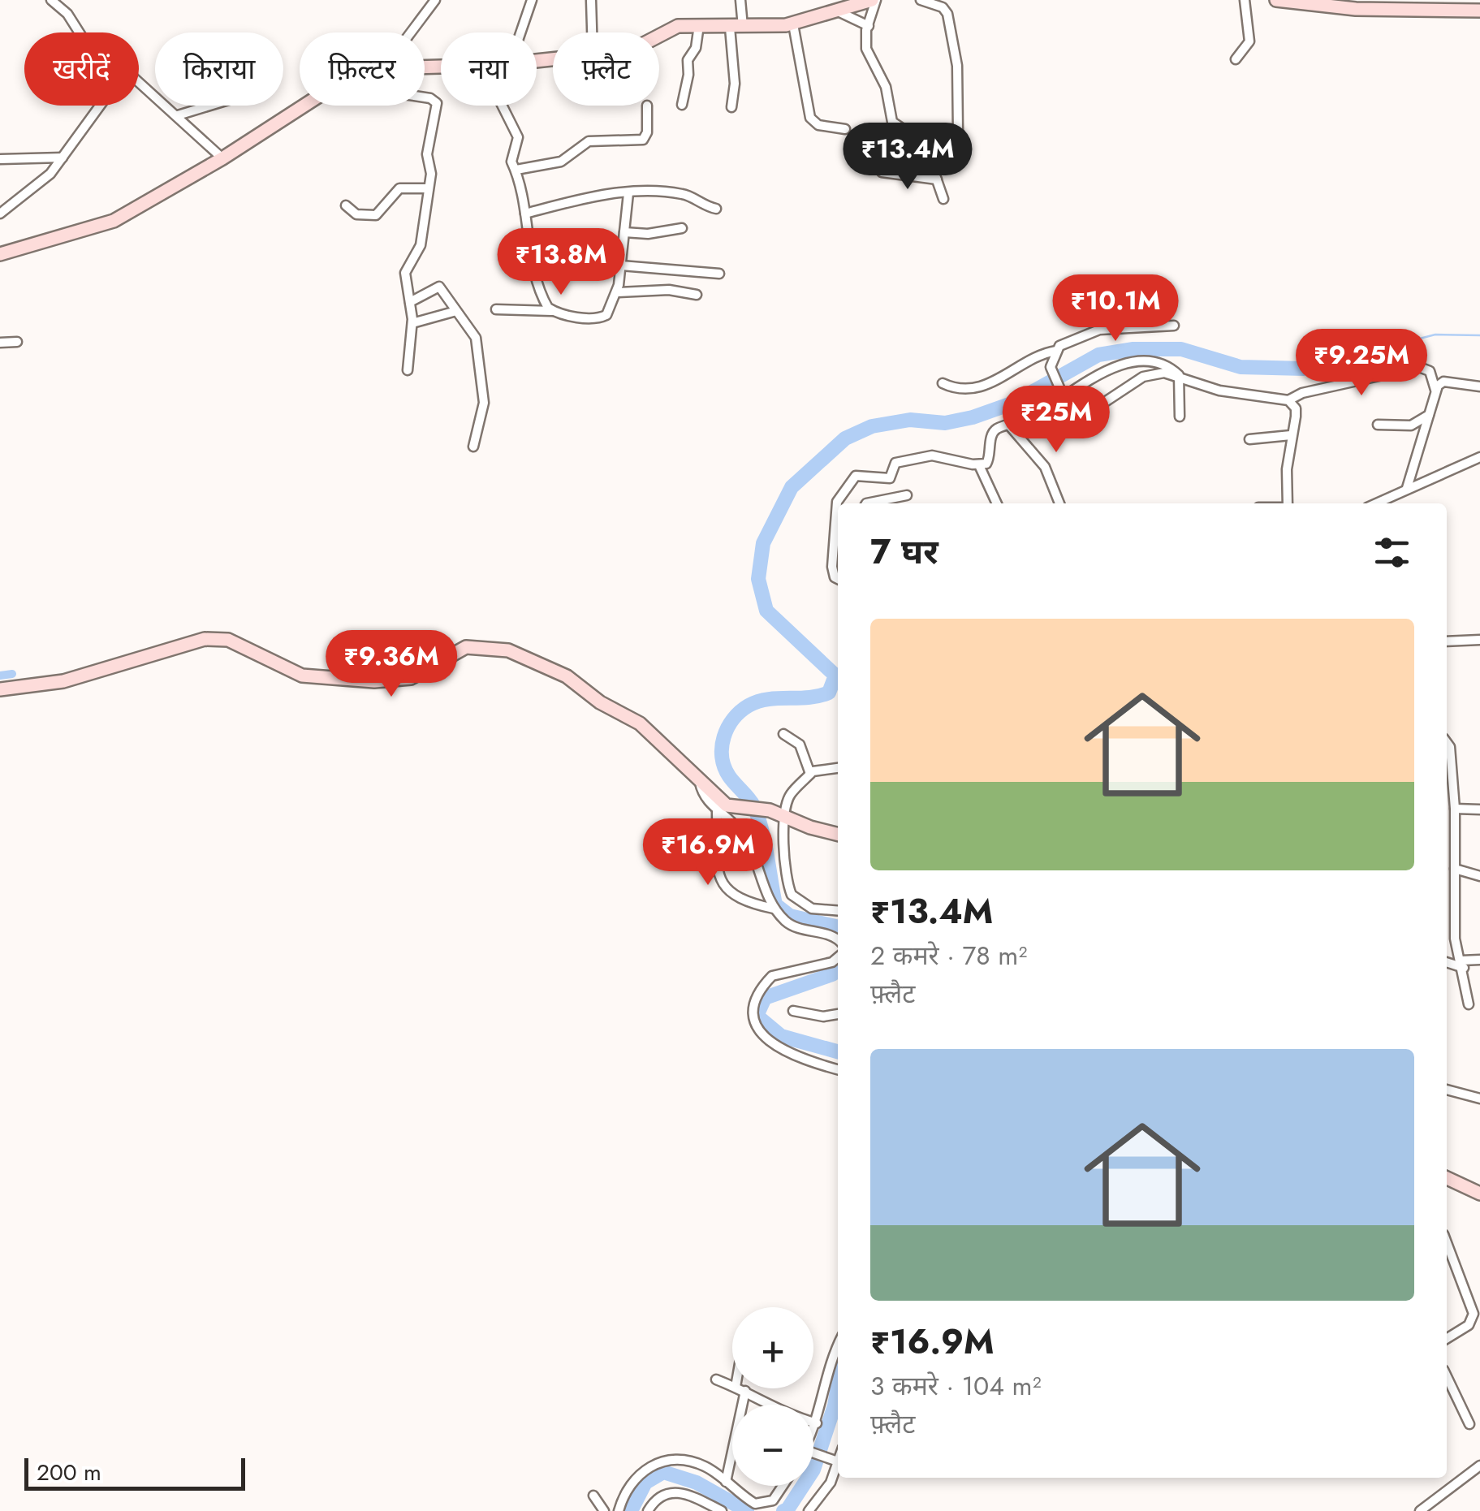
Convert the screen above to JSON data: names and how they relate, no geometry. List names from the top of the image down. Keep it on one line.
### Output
{"scale_bar":"200 m","page":{"chip":["खरीदें","किराया","फ़िल्टर","नया","फ़्लैट"],"price":["₹13.4M","₹13.8M","₹10.1M","₹9.25M","₹25M","₹9.36M","₹16.9M"],"heading":"7 घर","list":[{"name":"₹13.4M","note":"2 कमरे · 78 m² · फ़्लैट"},{"name":"₹16.9M","note":"3 कमरे · 104 m² · फ़्लैट"}],"map_buttons":["+","−"],"scale":"200 m"}}
